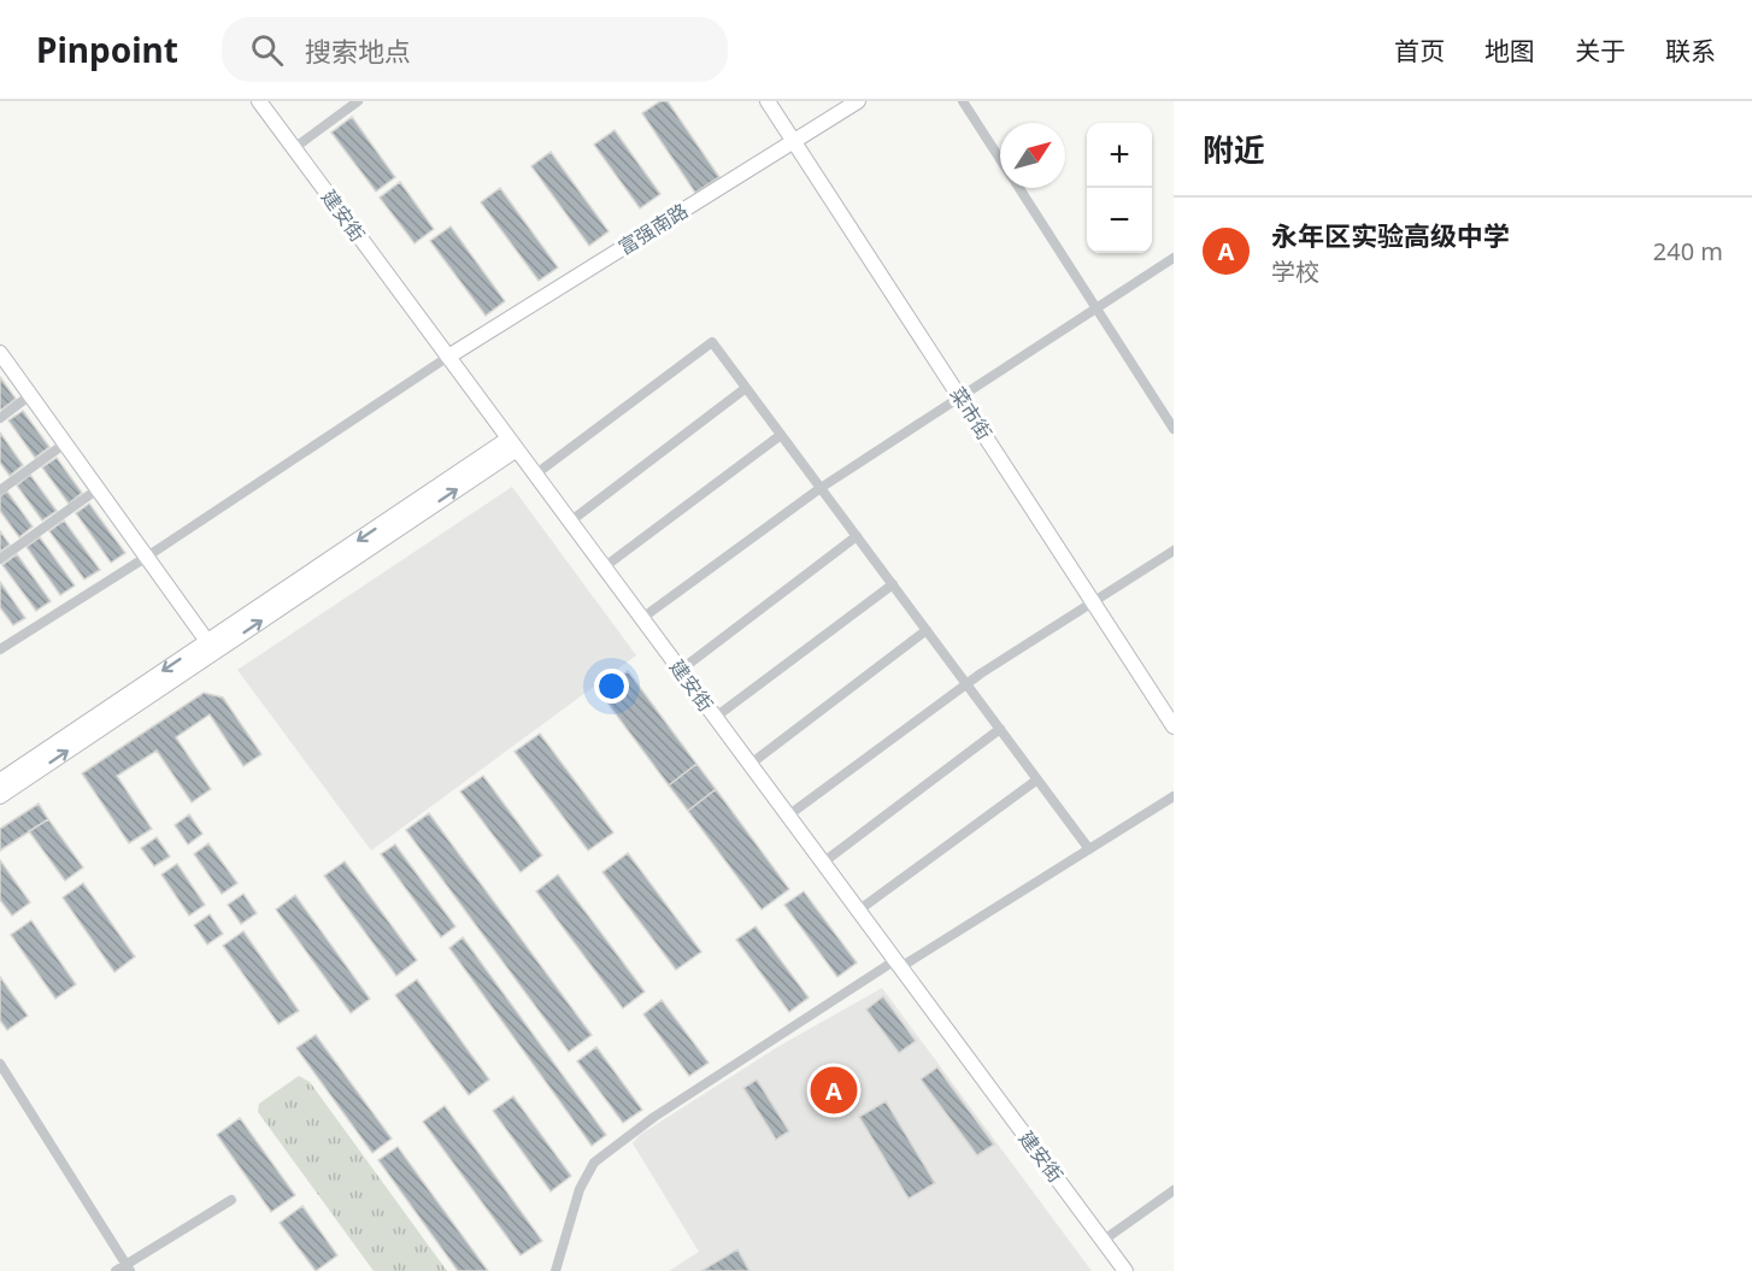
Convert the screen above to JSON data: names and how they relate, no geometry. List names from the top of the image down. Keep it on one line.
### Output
{"streets":{"street":["建安街","富强南路","菜市街"]},"crossings":[["建安街","富强南路"],["富强南路","菜市街"]],"north":"top right","page":{"header":"Pinpoint","search":"搜索地点","nav":["首页","地图","关于","联系"],"heading":"附近","map_buttons":["+","−"],"list":[{"mark":"A","name":"永年区实验高级中学","note":"学校","value":"240 m"}],"pins":"A"}}
